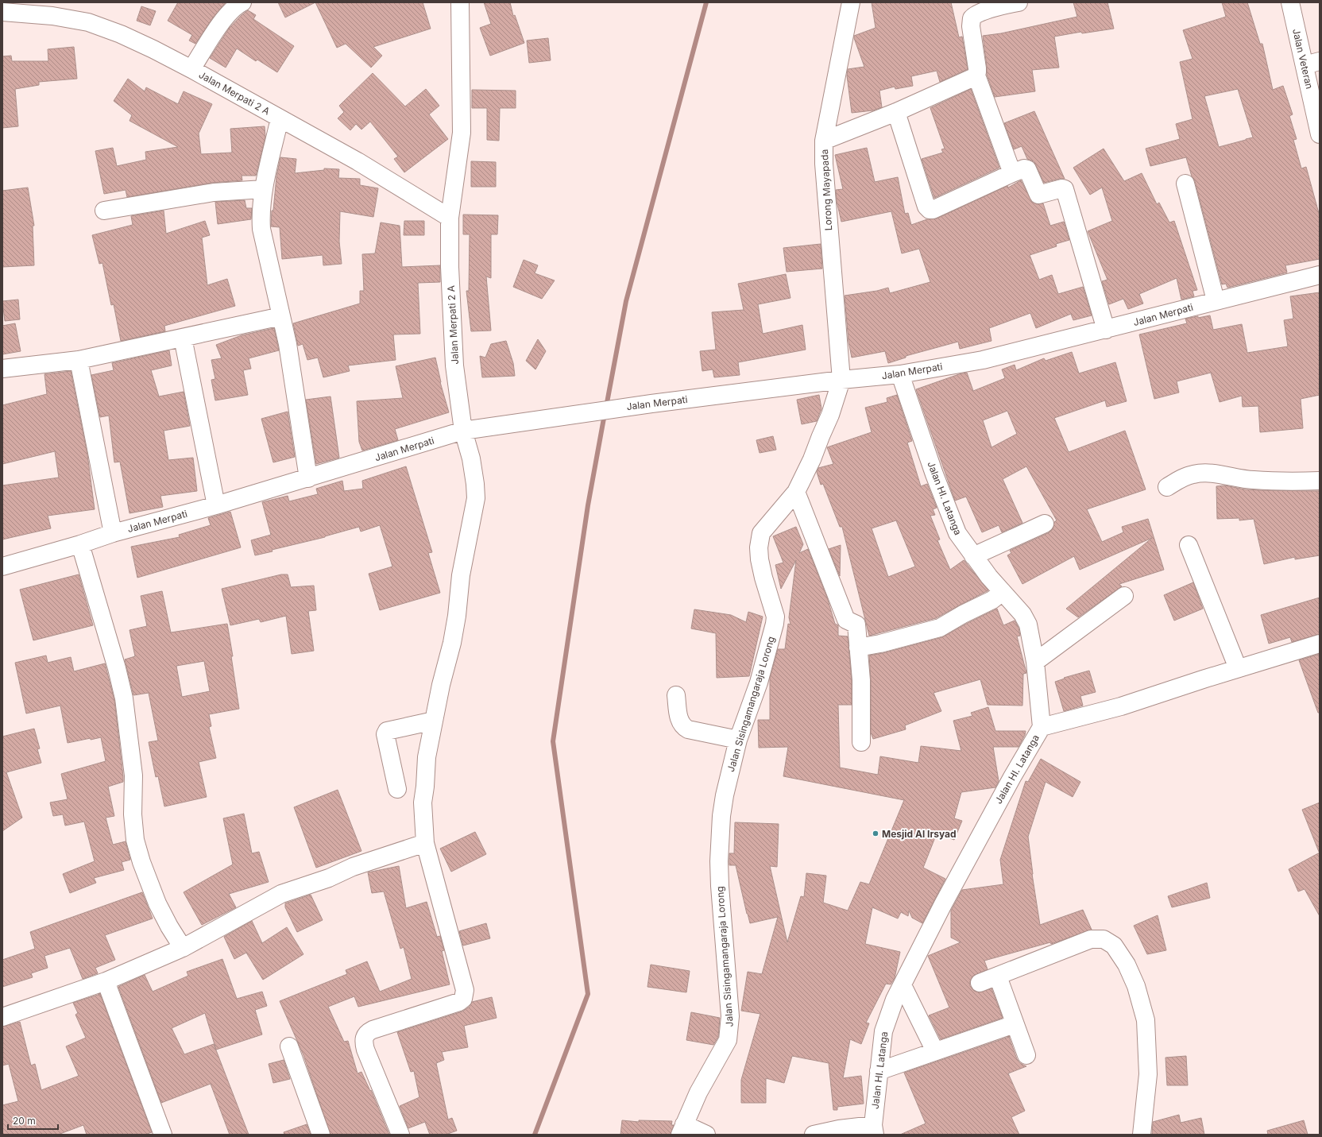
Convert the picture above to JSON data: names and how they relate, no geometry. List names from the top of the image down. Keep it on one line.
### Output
{"streets":{"street":["Jalan Veteran","Jalan Merpati 2 A","Lorong Mayapada","Jalan Merpati","Jalan HI. Latanga","Jalan Sisingamangaraja Lorong"]},"crossings":[["Jalan Merpati 2 A","Jalan Merpati"],["Lorong Mayapada","Jalan Merpati"],["Lorong Mayapada","Jalan Sisingamangaraja Lorong"],["Jalan Merpati","Jalan HI. Latanga"],["Jalan Merpati","Jalan Sisingamangaraja Lorong"]],"places":["Mesjid Al Irsyad"],"scale_bar":"20 m"}
